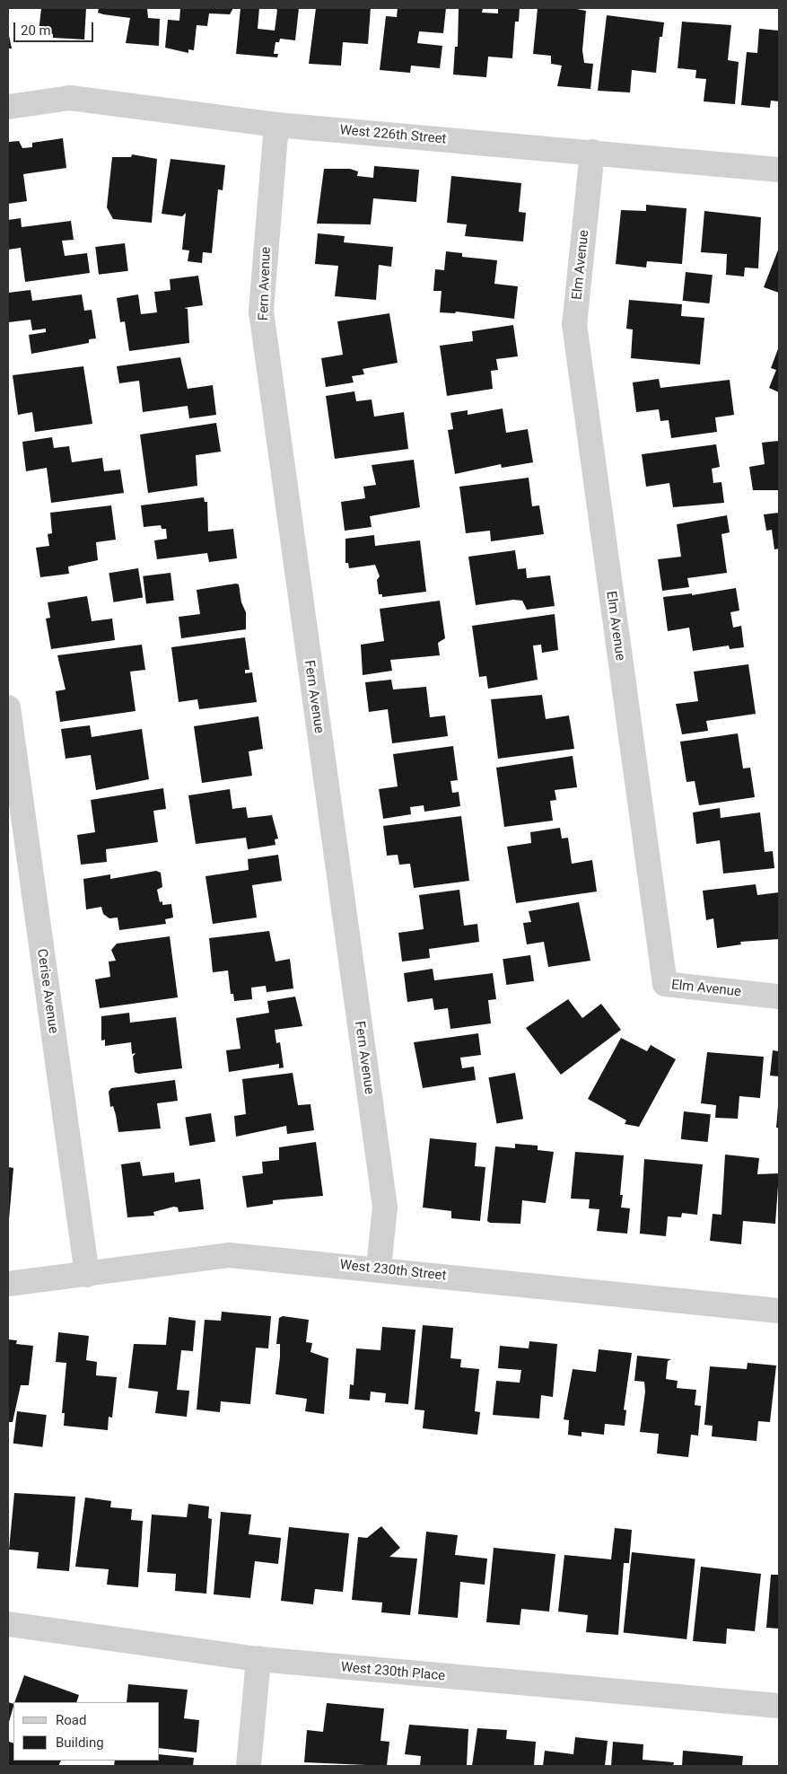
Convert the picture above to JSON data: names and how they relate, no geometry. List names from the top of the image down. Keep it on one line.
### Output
{"streets":{"street":["West 226th Street","Elm Avenue","Fern Avenue","Cerise Avenue","West 230th Street","West 230th Place"]},"crossings":[["West 226th Street","Elm Avenue"],["West 226th Street","Fern Avenue"],["Fern Avenue","West 230th Street"],["Cerise Avenue","West 230th Street"]],"legend":["Road","Building"],"scale_bar":"20 m"}
